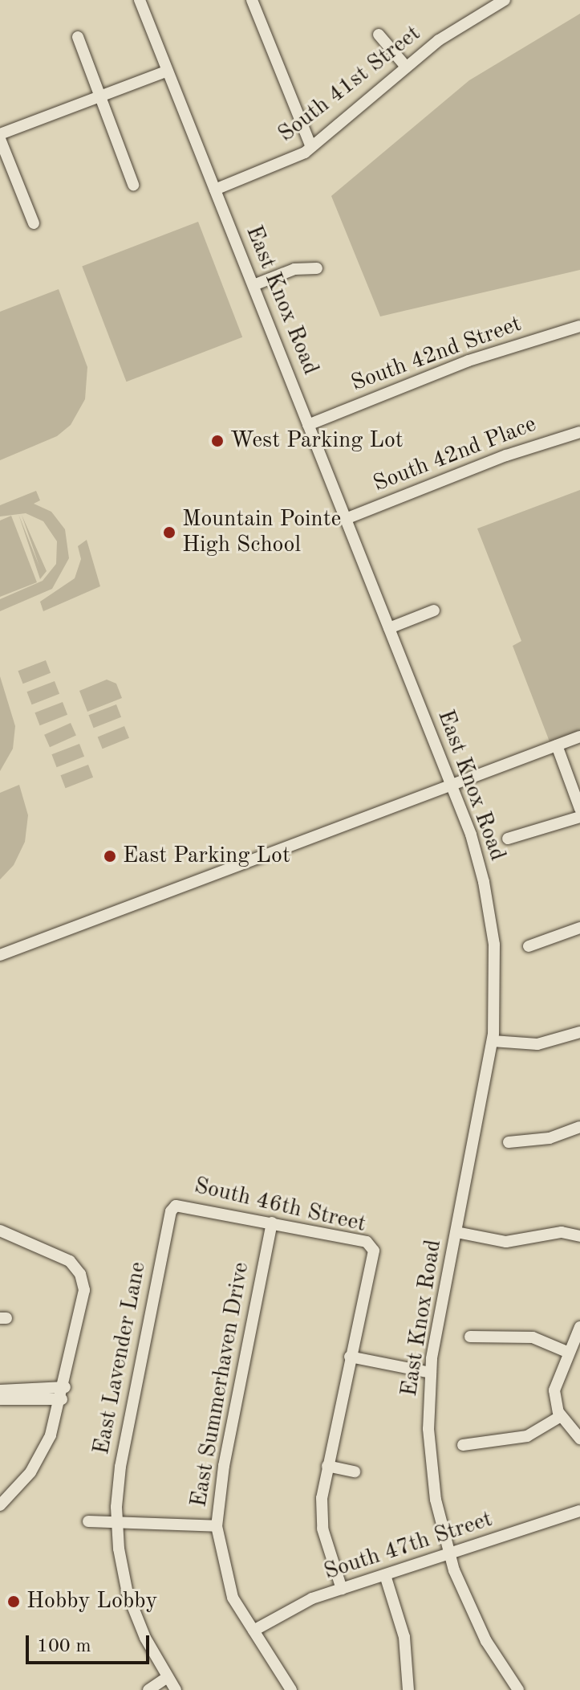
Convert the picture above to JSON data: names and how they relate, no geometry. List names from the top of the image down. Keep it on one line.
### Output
{"streets":{"street":["South 41st Street","East Knox Road","South 42nd Street","South 42nd Place","South 46th Street","East Lavender Lane","East Summerhaven Drive","South 47th Street"]},"crossings":[["South 41st Street","East Knox Road"],["East Knox Road","South 42nd Street"],["East Knox Road","South 42nd Place"],["East Knox Road","South 47th Street"],["South 46th Street","East Lavender Lane"],["South 46th Street","East Summerhaven Drive"],["East Summerhaven Drive","South 47th Street"]],"places":["West Parking Lot","Mountain Pointe High School","East Parking Lot","Hobby Lobby"],"scale_bar":"100 m"}
